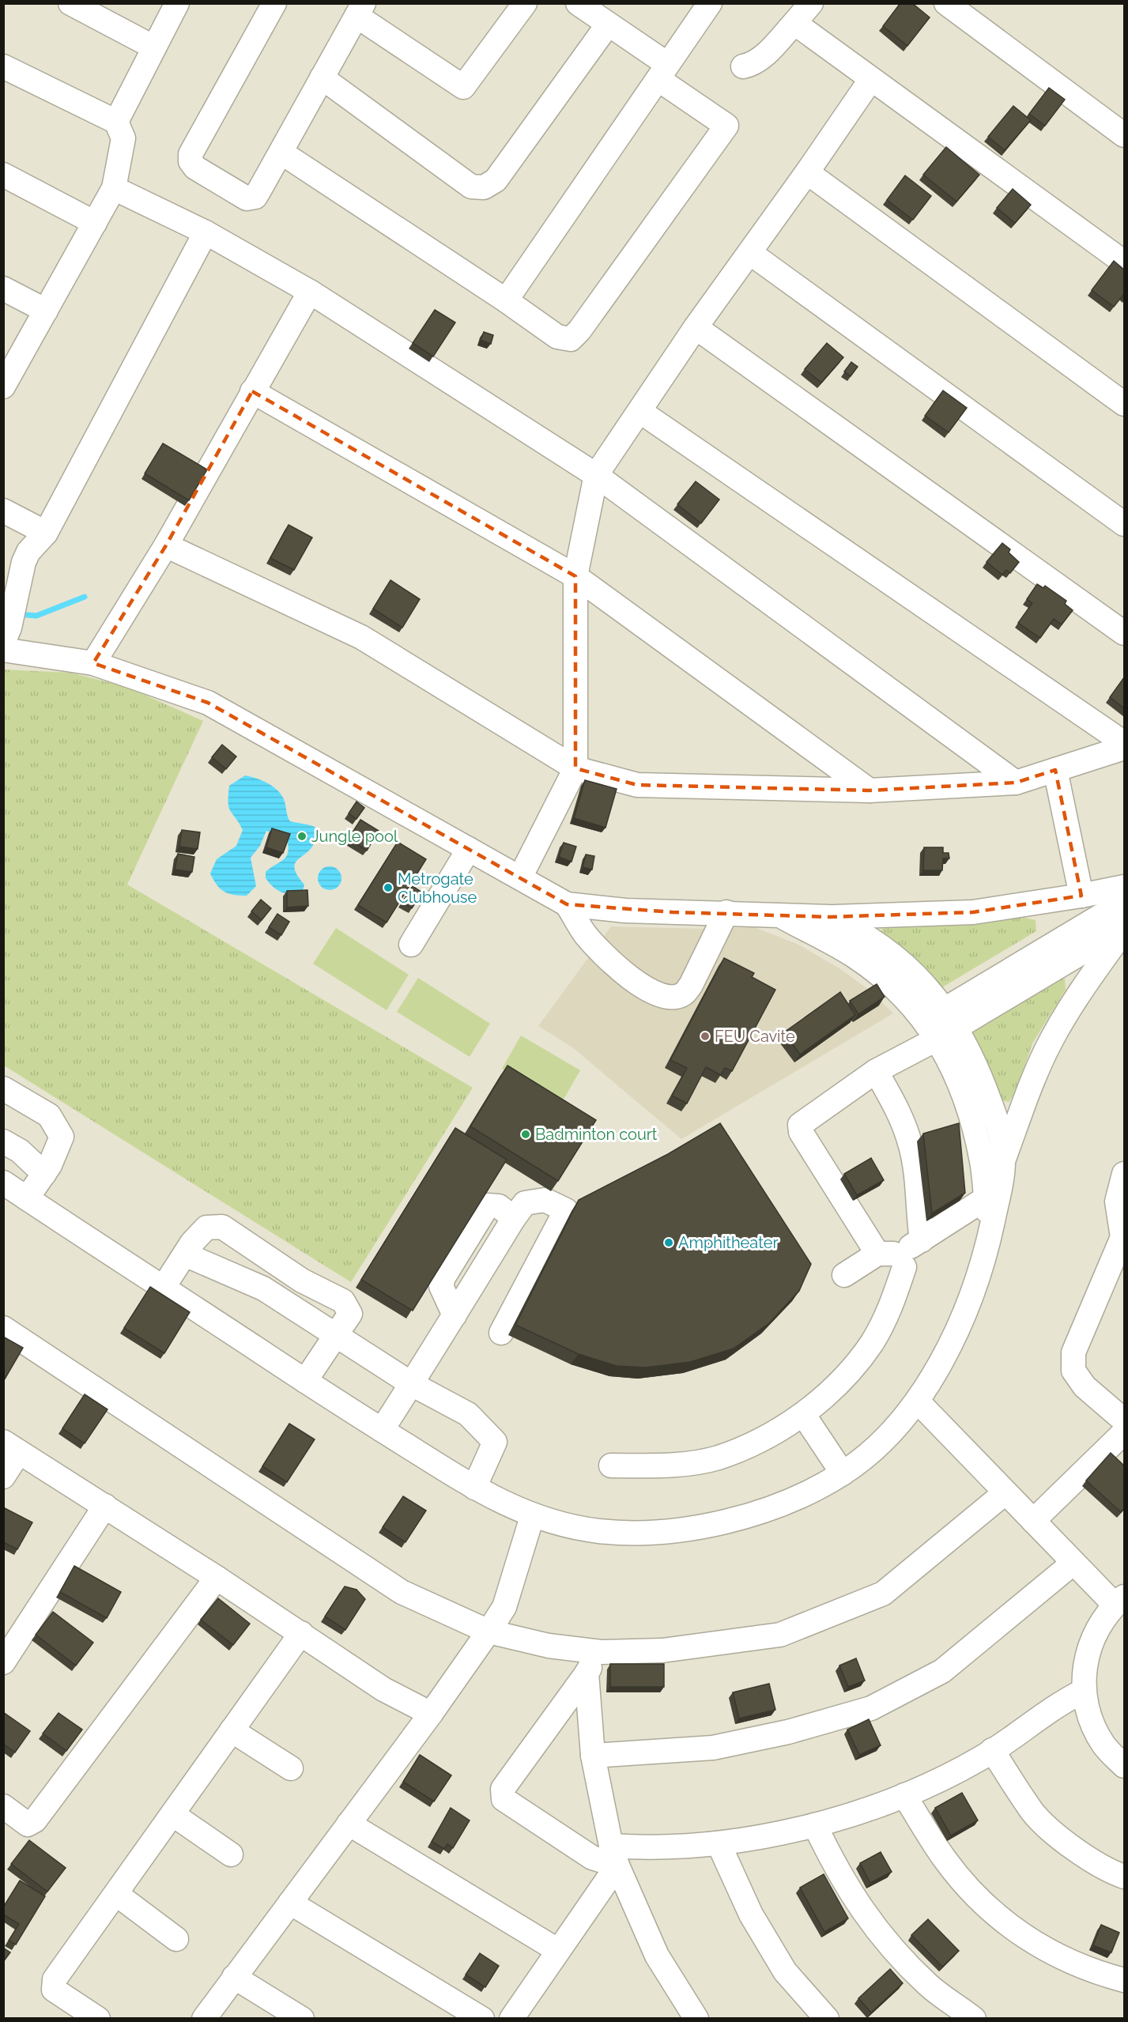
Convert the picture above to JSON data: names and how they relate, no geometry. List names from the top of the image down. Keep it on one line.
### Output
{"places":["Jungle pool","Metrogate Clubhouse","FEU Cavite","Badminton court","Amphitheater"]}
